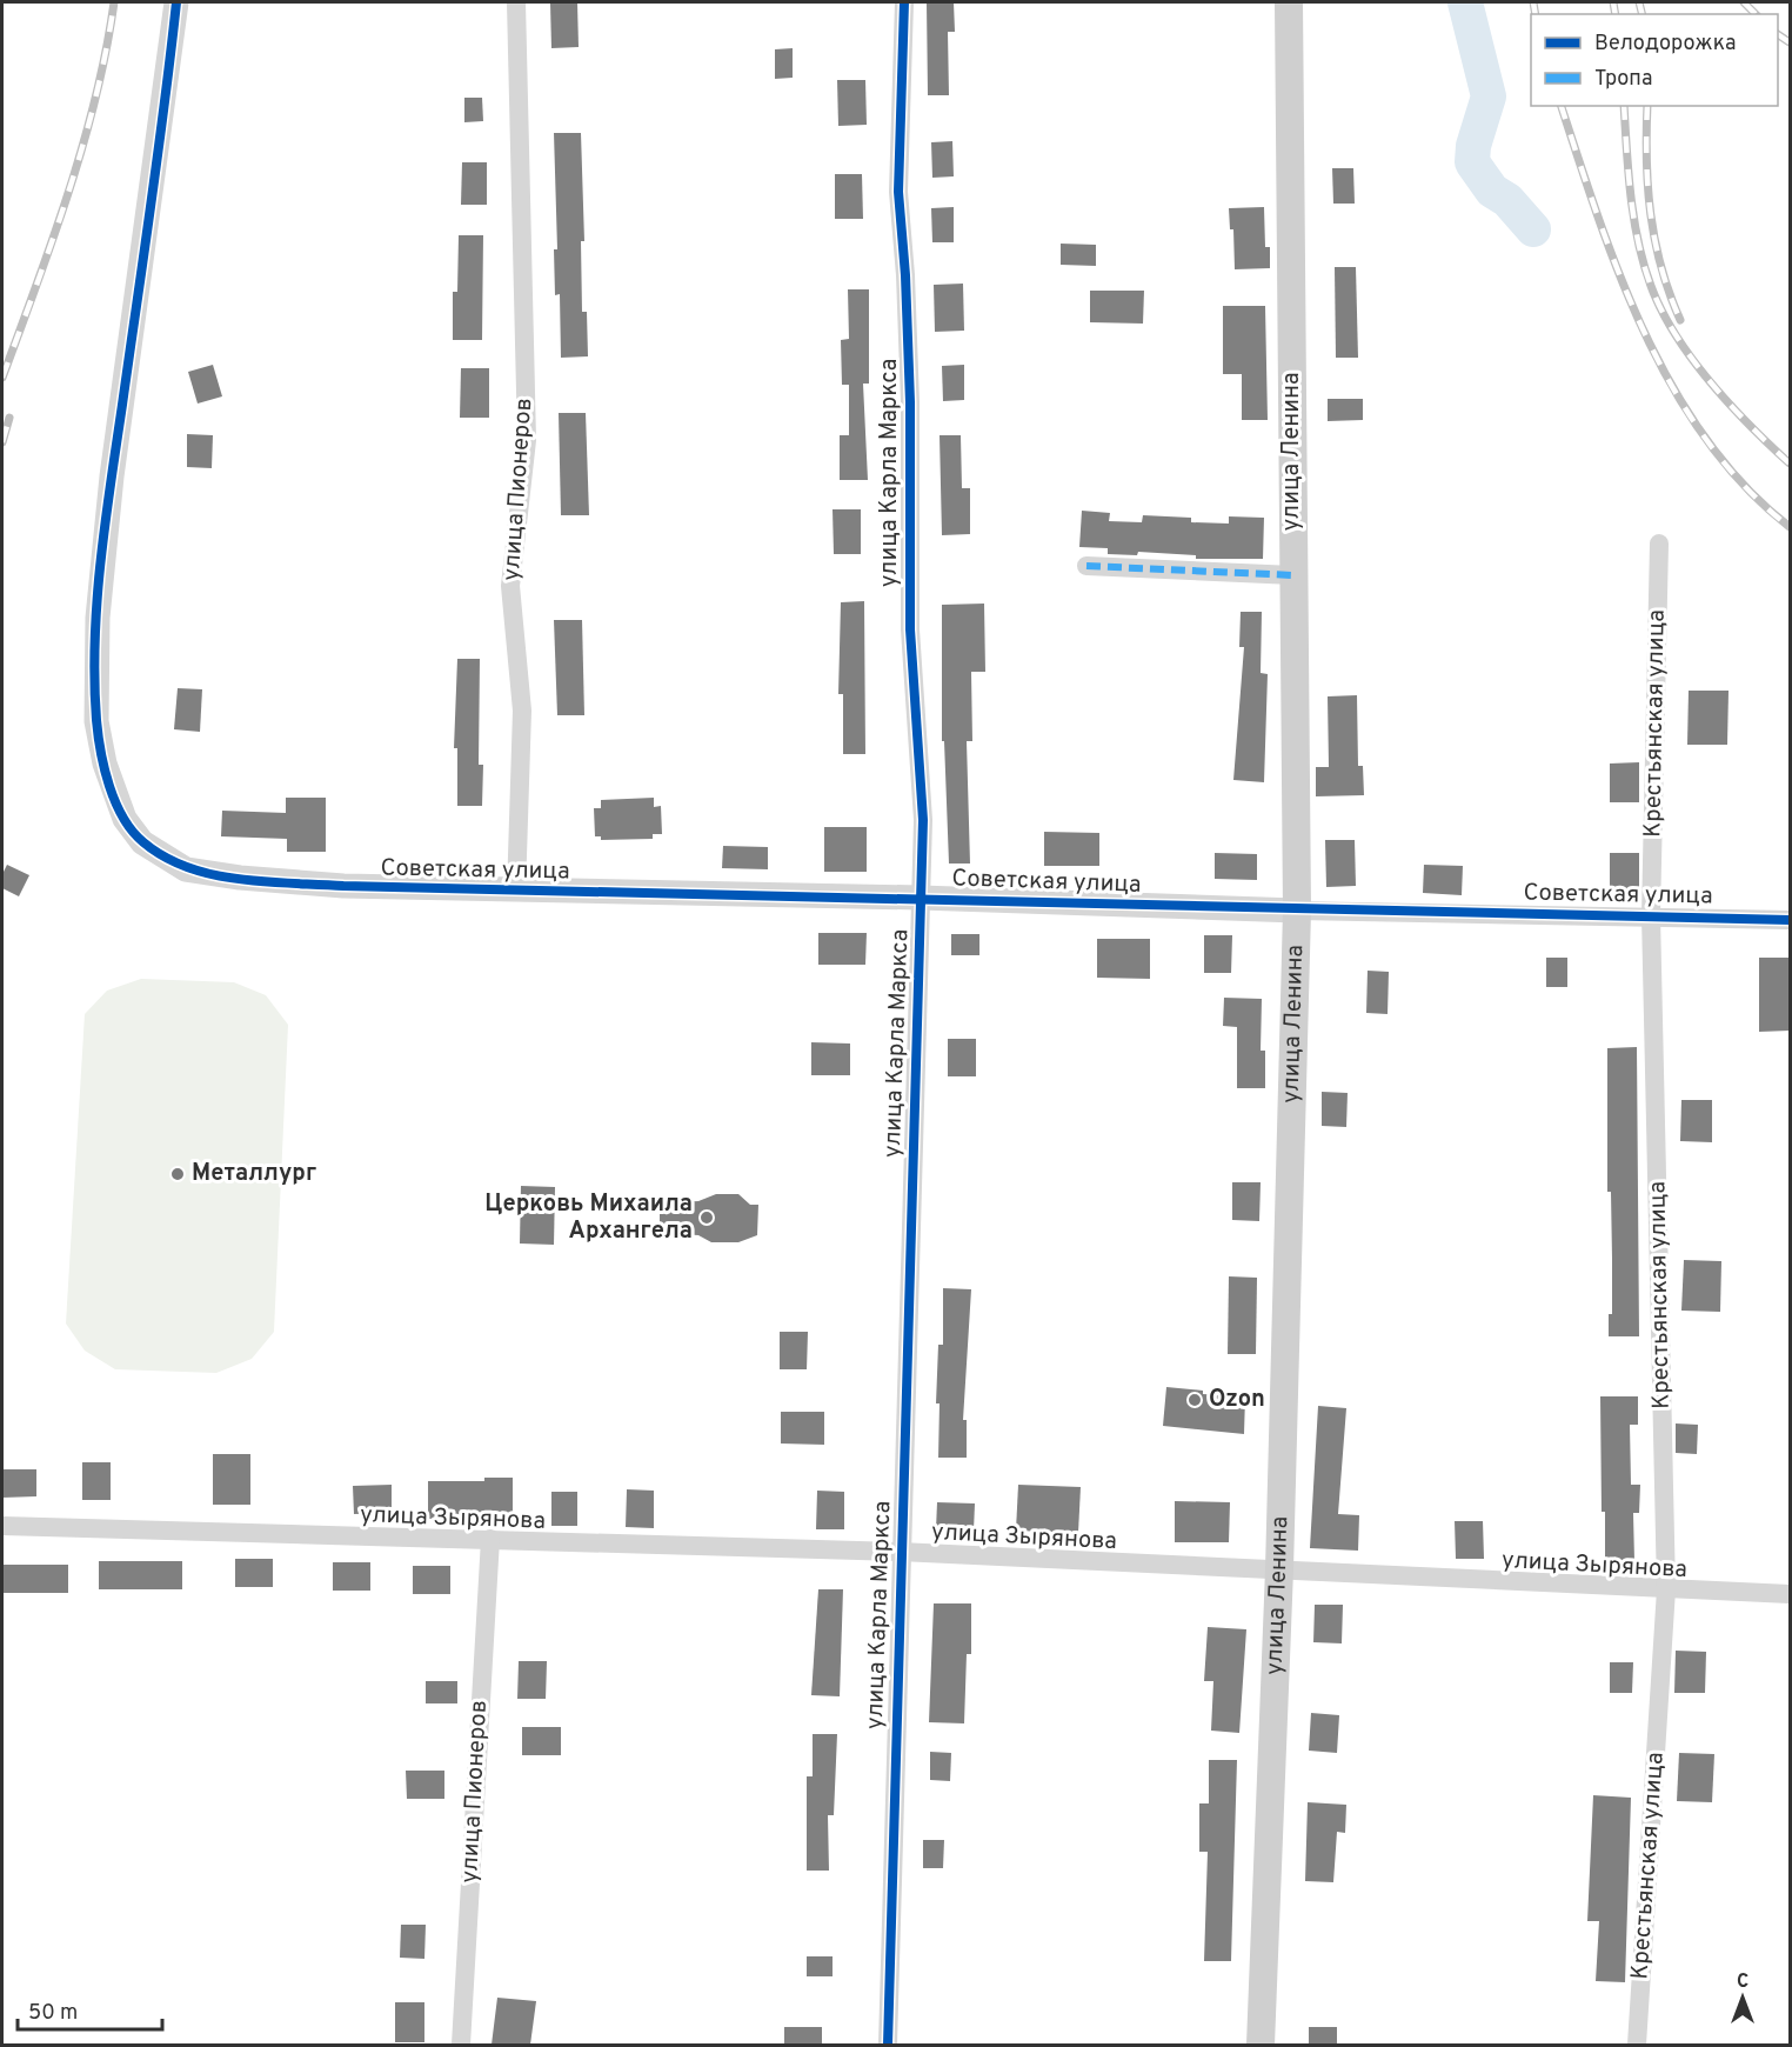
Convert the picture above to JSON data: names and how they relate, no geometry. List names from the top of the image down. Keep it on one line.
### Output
{"streets":{"main road":["улица Ленина"],"street":["улица Карла Маркса","улица Пионеров","Крестьянская улица","Советская улица","улица Зырянова"]},"crossings":[["улица Ленина","Советская улица"],["улица Ленина","улица Зырянова"],["улица Карла Маркса","Советская улица"],["улица Карла Маркса","улица Зырянова"],["улица Пионеров","Советская улица"],["улица Пионеров","улица Зырянова"],["Крестьянская улица","Советская улица"],["Крестьянская улица","улица Зырянова"]],"places":["Металлург","Церковь Михаила Архангела","Ozon"],"legend":["Велодорожка","Тропа"],"scale_bar":"50 m","north":"top"}
